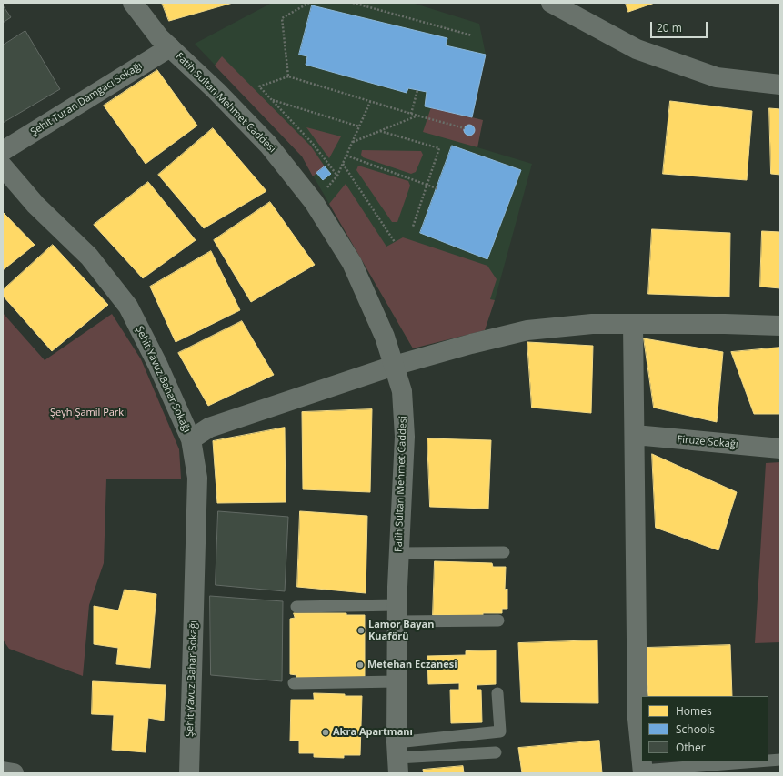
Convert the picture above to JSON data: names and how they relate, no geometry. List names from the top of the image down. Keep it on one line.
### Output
{"streets":{"street":["Şehit Turan Damgacı Sokağı","Fatih Sultan Mehmet Caddesi","Şehit Yavuz Bahar Sokağı","Firuze Sokağı"]},"crossings":[["Şehit Turan Damgacı Sokağı","Fatih Sultan Mehmet Caddesi"]],"parks":["Şeyh Şamil Parkı"],"places":["Lamor Bayan Kuaförü","Metehan Eczanesi","Akra Apartmanı"],"legend":["Homes","Schools","Other"],"scale_bar":"20 m"}
